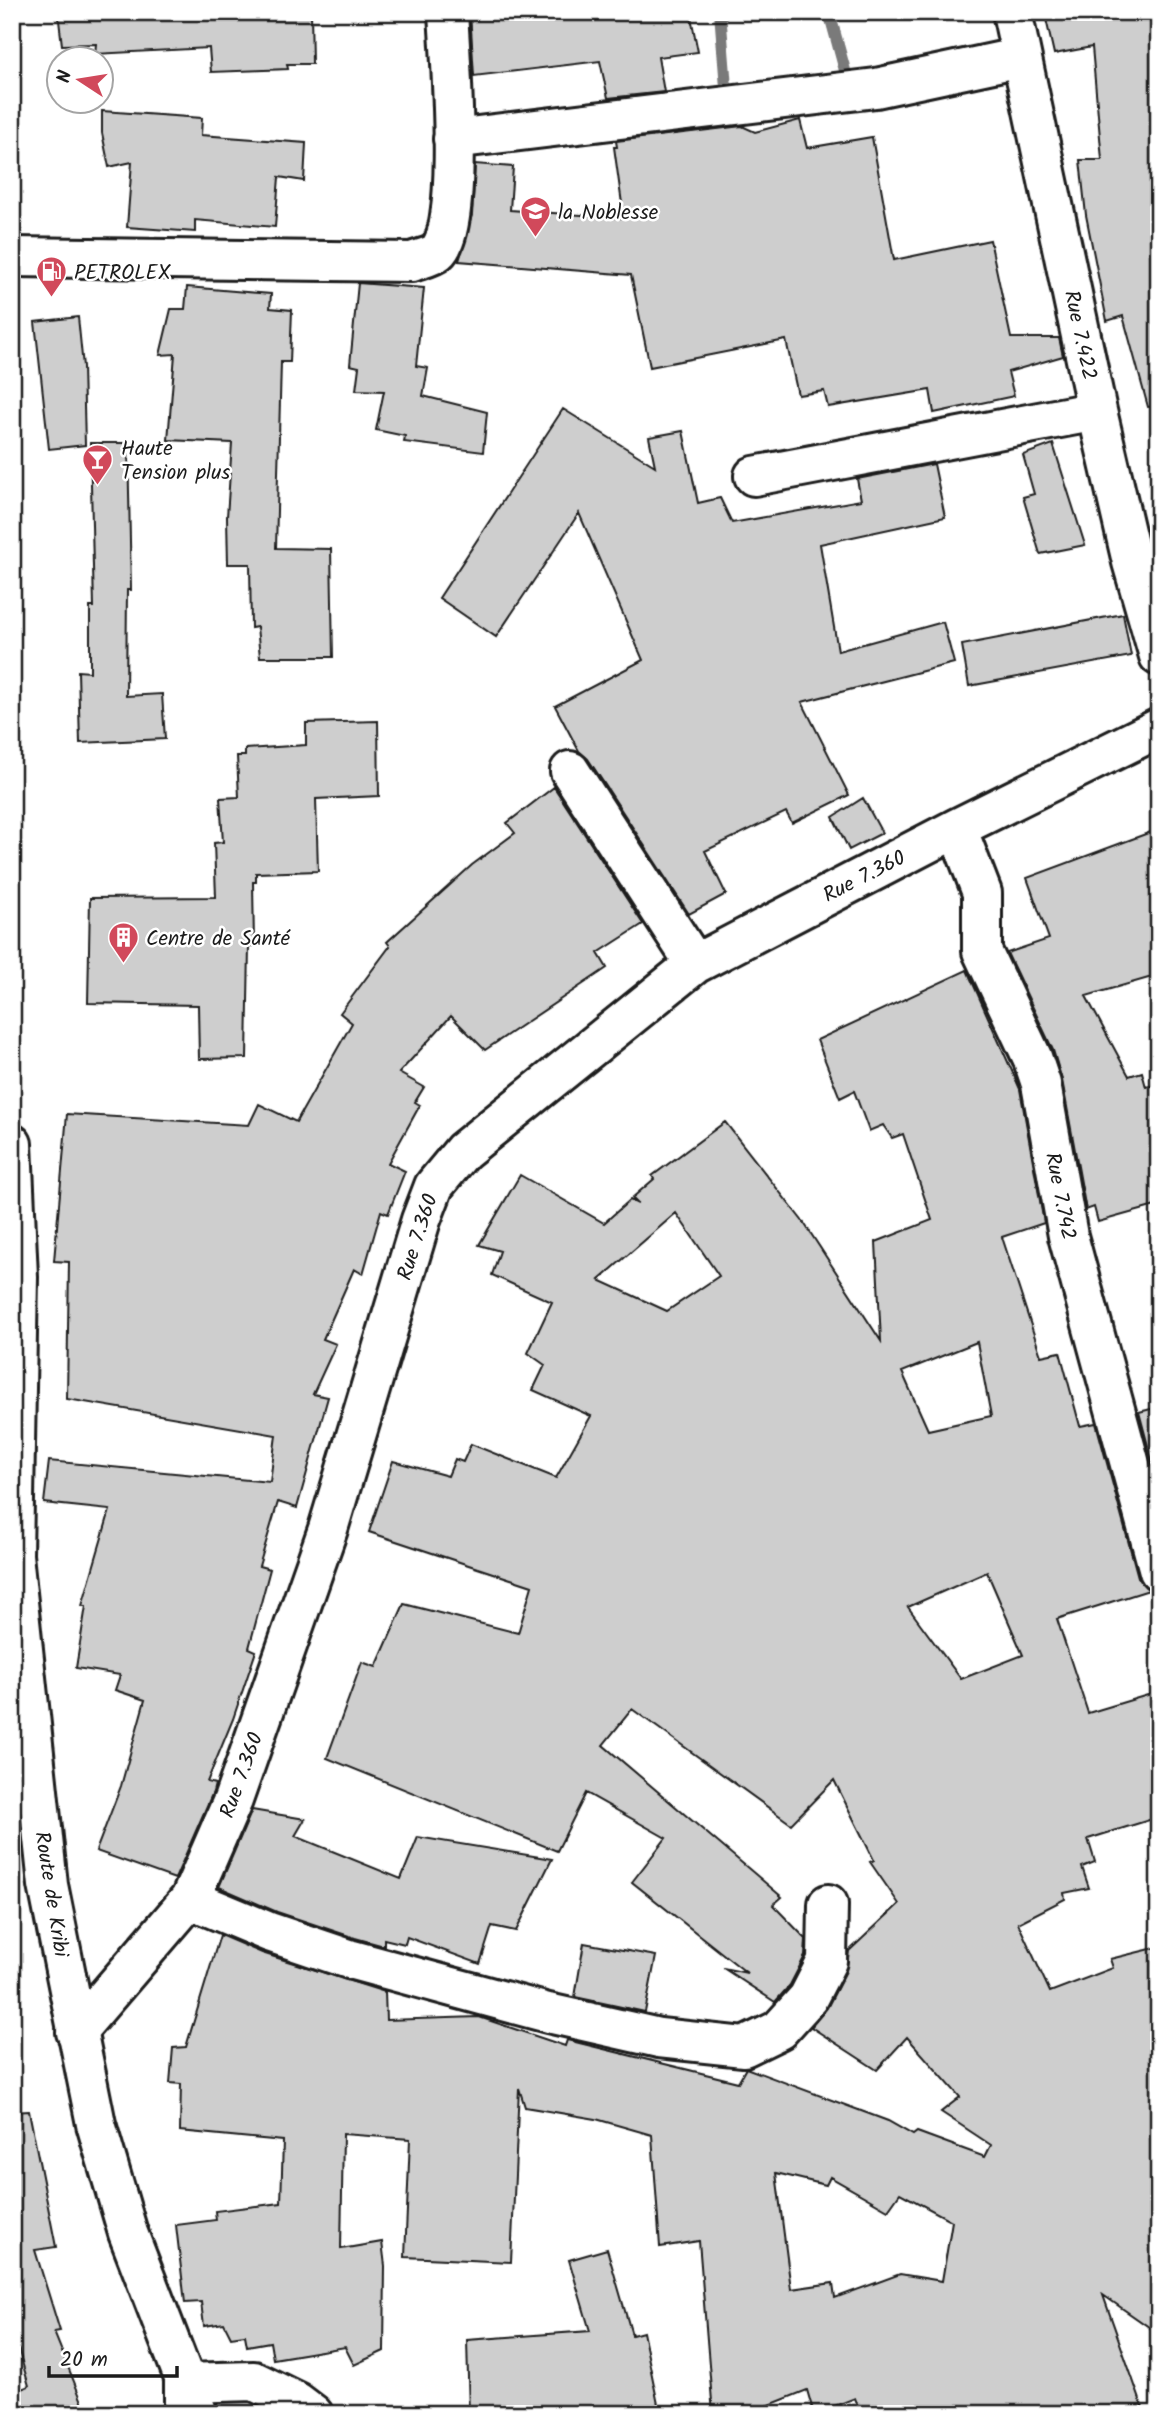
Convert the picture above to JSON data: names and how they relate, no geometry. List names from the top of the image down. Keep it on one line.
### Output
{"streets":{"street":["Rue 7.422","Rue 7.360","Rue 7.742","Route de Kribi"]},"crossings":[["Rue 7.360","Rue 7.742"],["Rue 7.360","Route de Kribi"]],"places":{"school or university":["la Noblesse"],"fuel station":["PETROLEX"],"bar":["Haute Tension plus"],"building":["Centre de Santé"]},"scale_bar":"20 m","north":"left"}
